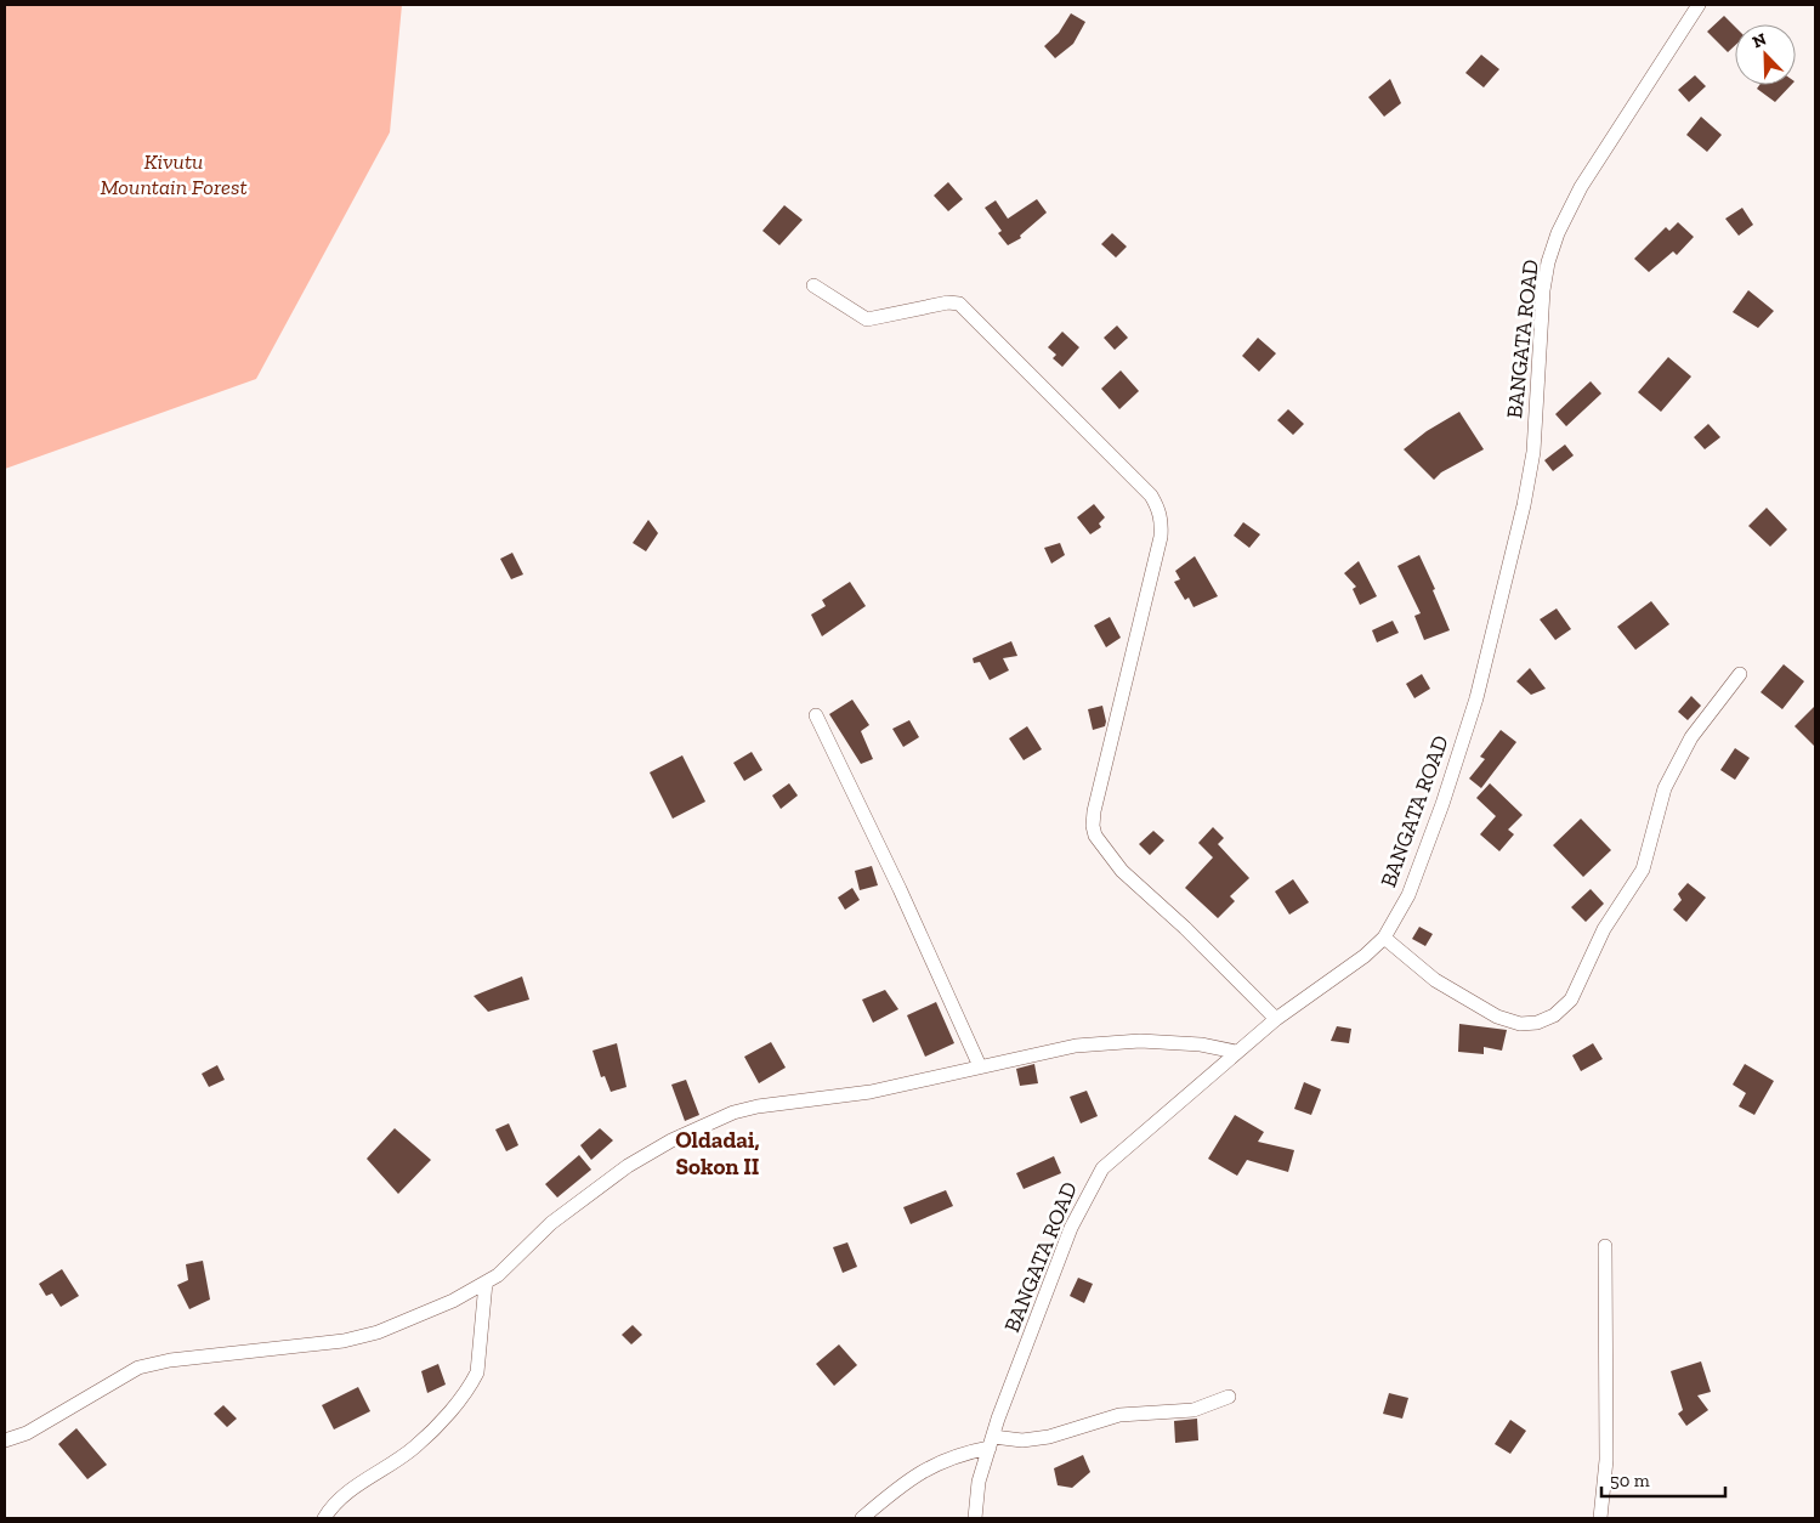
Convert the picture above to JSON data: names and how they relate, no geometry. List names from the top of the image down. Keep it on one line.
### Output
{"streets":{"street":["BANGATA ROAD"]},"districts":["Oldadai, Sokon II"],"parks":["Kivutu Mountain Forest"],"scale_bar":"50 m","north":"top left"}
